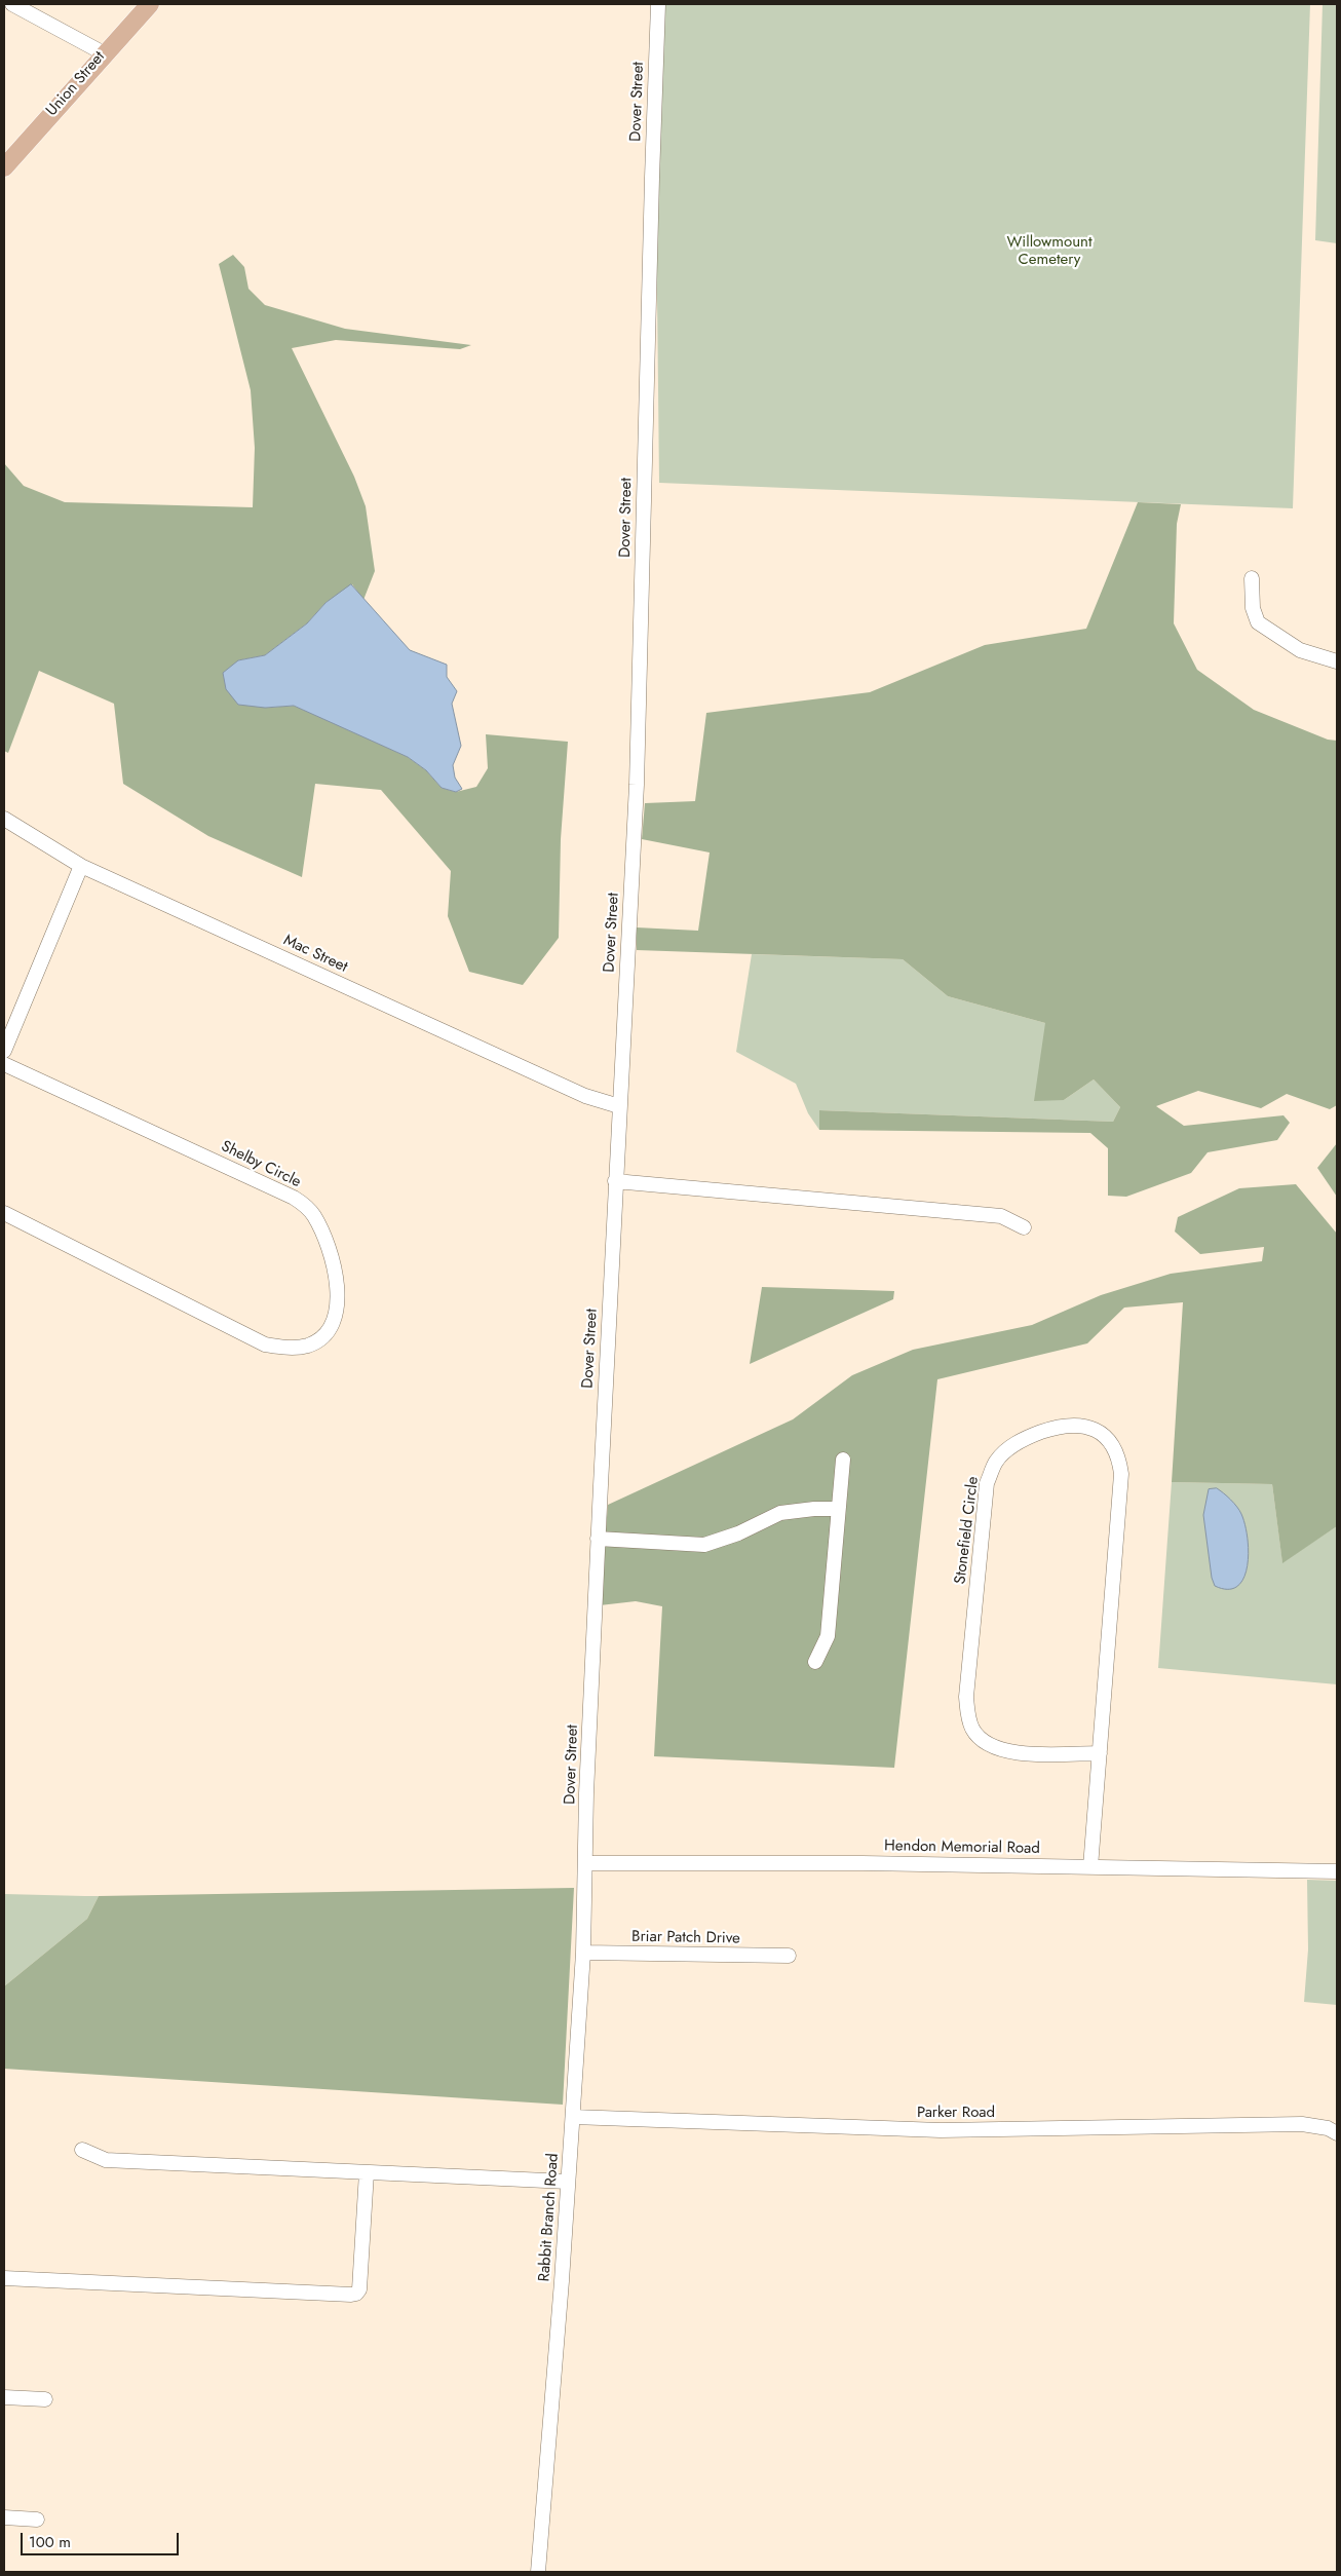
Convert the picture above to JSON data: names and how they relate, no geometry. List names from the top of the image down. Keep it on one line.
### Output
{"streets":{"main road":["Union Street"],"street":["Dover Street","Mac Street","Shelby Circle","Stonefield Circle","Hendon Memorial Road","Briar Patch Drive","Parker Road","Rabbit Branch Road"]},"crossings":[["Dover Street","Mac Street"],["Dover Street","Hendon Memorial Road"],["Dover Street","Rabbit Branch Road"],["Stonefield Circle","Hendon Memorial Road"],["Hendon Memorial Road","Rabbit Branch Road"],["Briar Patch Drive","Rabbit Branch Road"],["Parker Road","Rabbit Branch Road"]],"parks":["Willowmount Cemetery"],"scale_bar":"100 m"}
